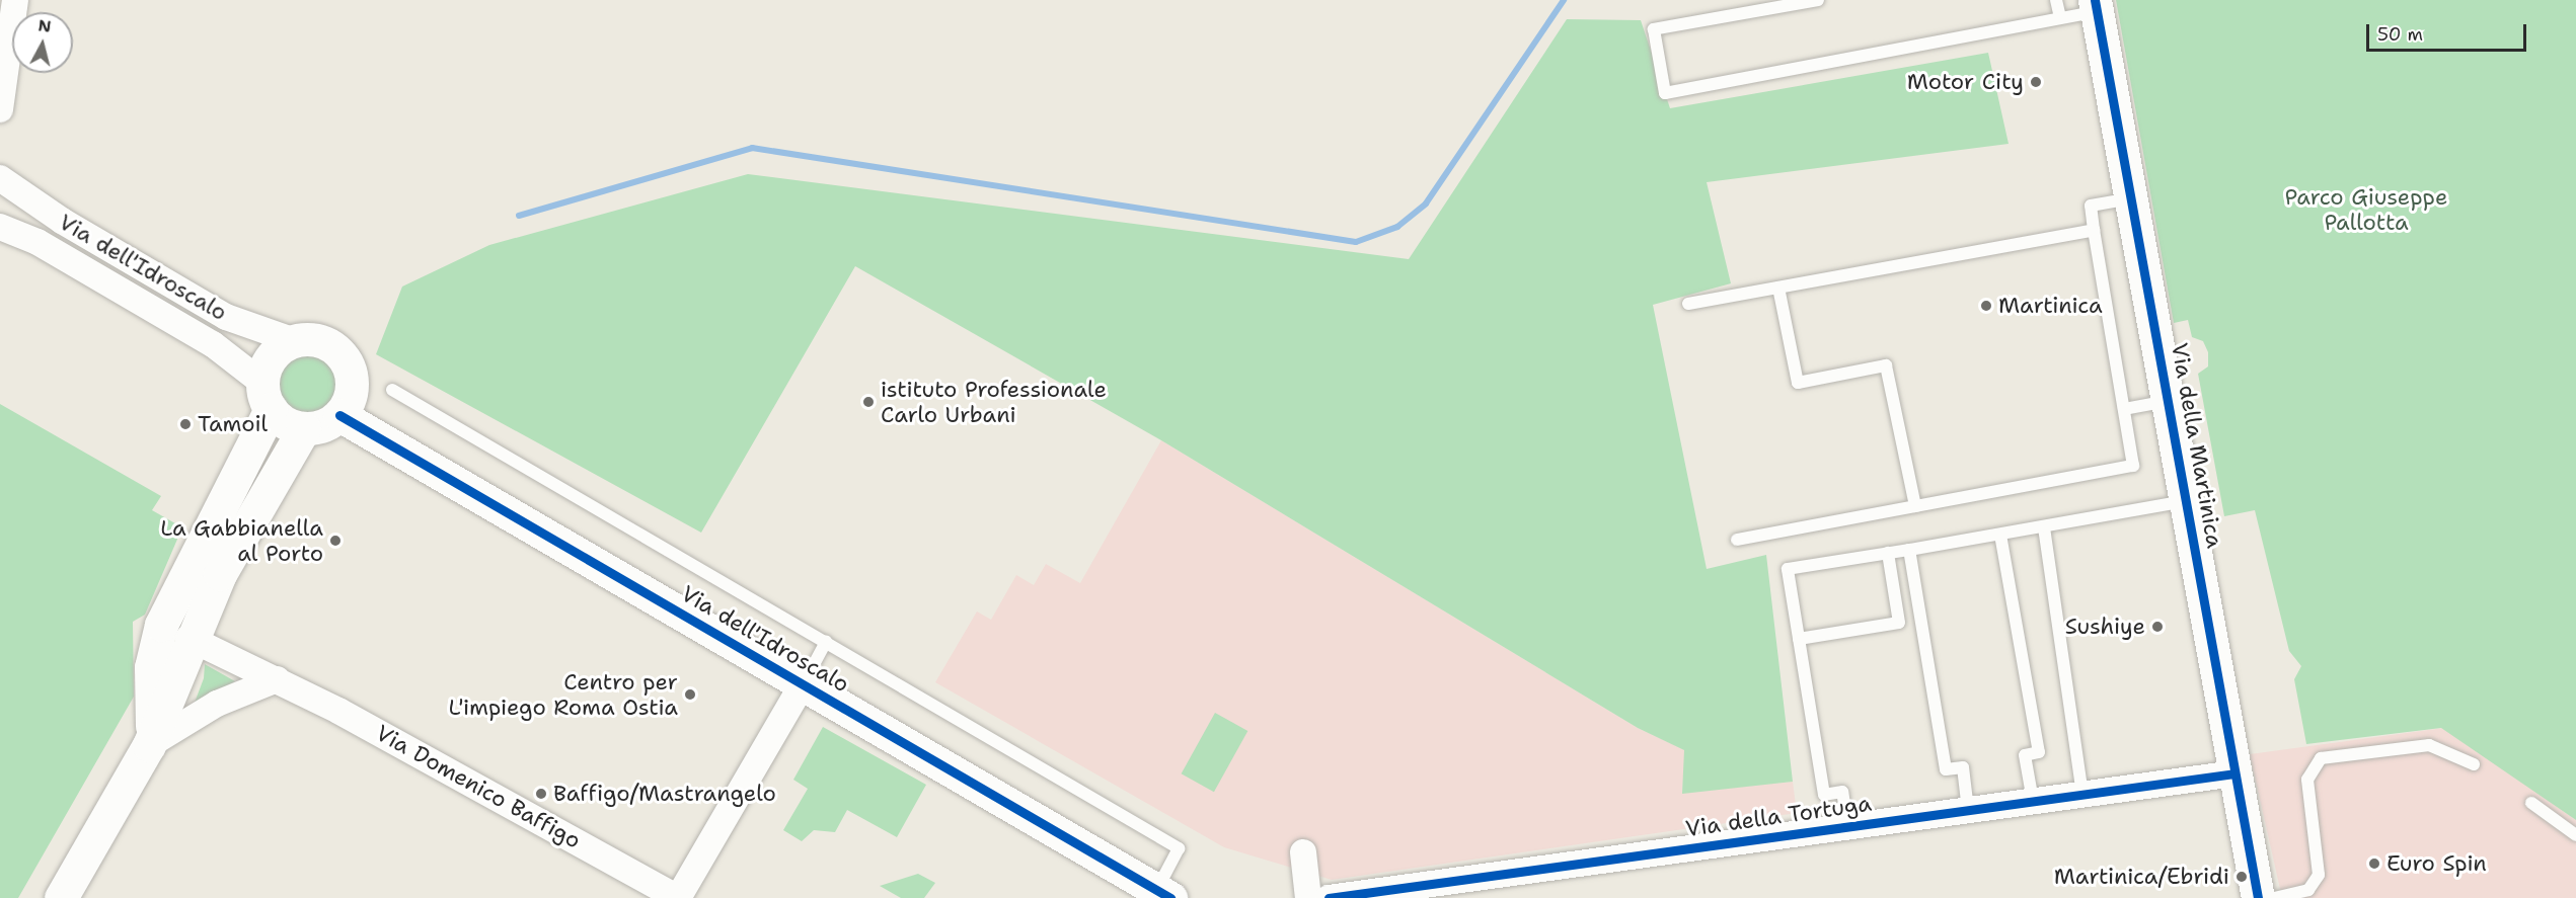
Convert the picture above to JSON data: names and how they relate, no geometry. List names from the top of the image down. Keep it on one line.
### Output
{"streets":{"street":["Via dell'Idroscalo","Via della Martinica","Via Domenico Baffigo","Via della Tortuga"]},"crossings":[["Via della Martinica","Via della Tortuga"]],"parks":["Parco Giuseppe Pallotta"],"places":["Motor City","Martinica","istituto Professionale Carlo Urbani","Tamoil","La Gabbianella al Porto","Sushiye","Centro per L'impiego Roma Ostia","Baffigo/Mastrangelo","Euro Spin","Martinica/Ebridi"],"scale_bar":"50 m","north":"top"}
